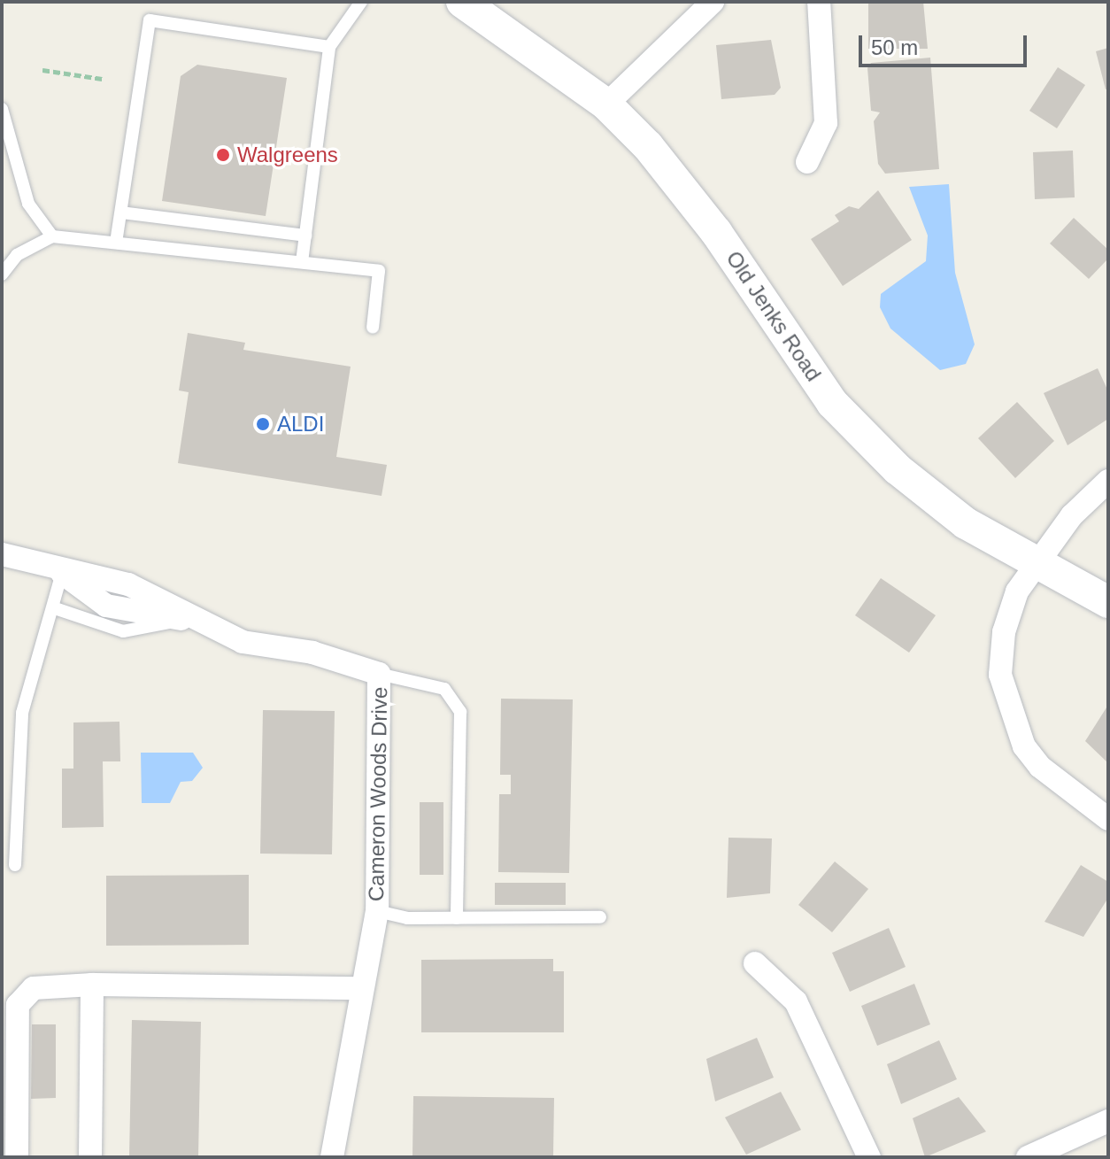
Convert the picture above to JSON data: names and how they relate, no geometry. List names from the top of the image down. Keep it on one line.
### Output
{"streets":{"street":["Old Jenks Road","Cameron Woods Drive"]},"places":["Walgreens","ALDI"],"scale_bar":"50 m"}
